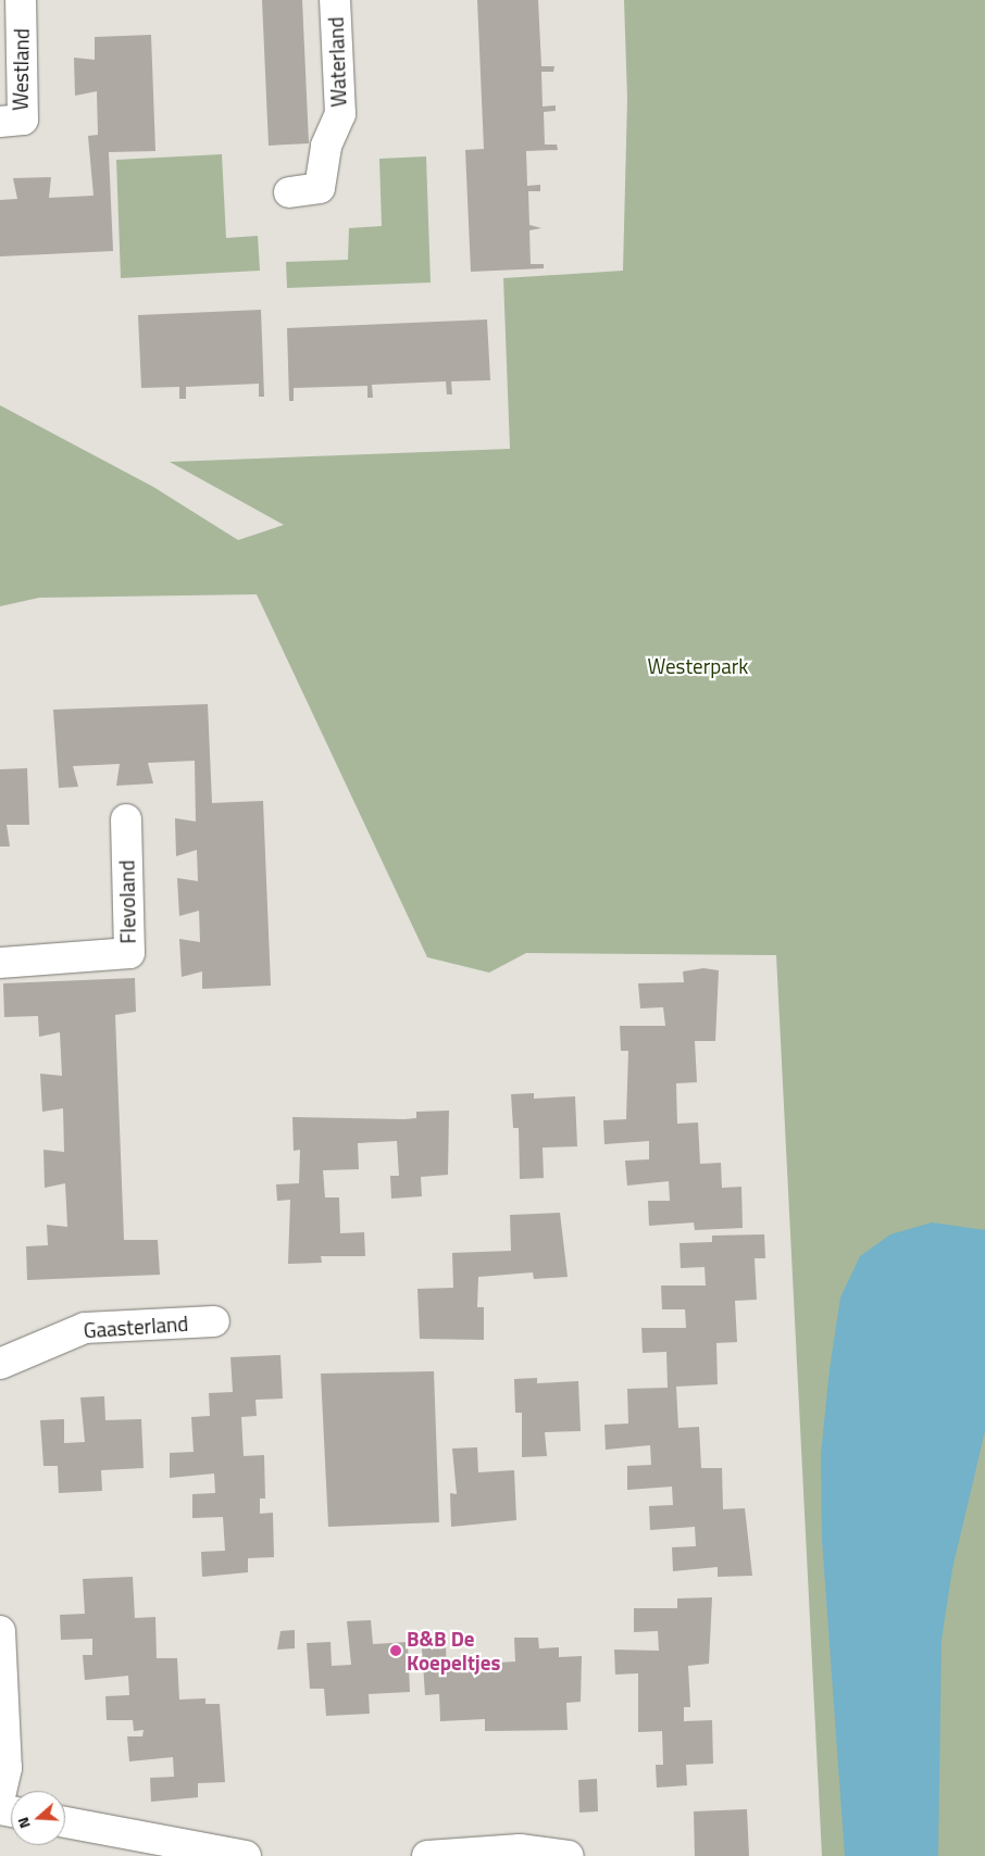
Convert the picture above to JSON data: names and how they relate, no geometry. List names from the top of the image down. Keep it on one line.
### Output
{"streets":{"street":["Waterland","Westland","Flevoland","Gaasterland"]},"parks":["Westerpark"],"places":["B&B De Koepeltjes"],"north":"left"}
